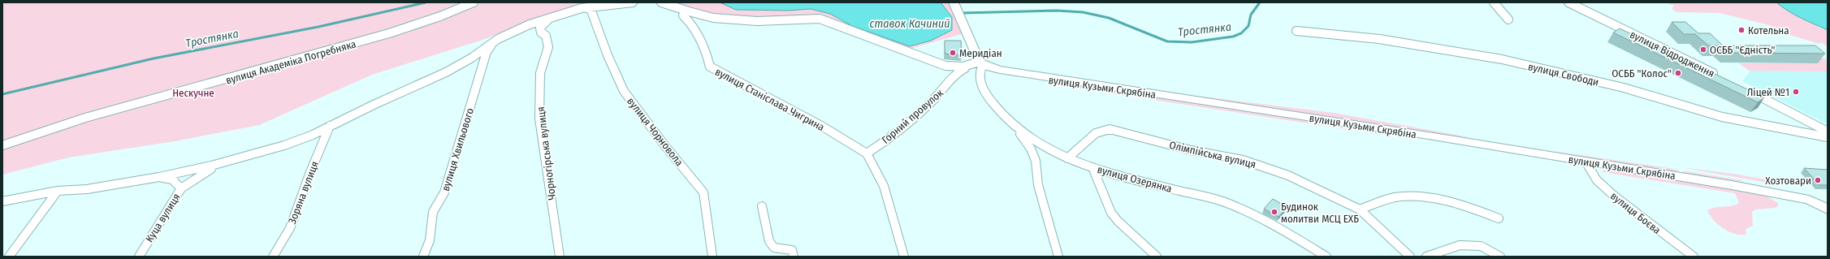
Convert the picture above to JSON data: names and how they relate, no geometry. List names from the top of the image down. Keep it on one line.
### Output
{"streets":{"main road":["вулиця Кузьми Скрябіна"],"street":["вулиця Відродження","вулиця Академіка Погребняка","вулиця Свободи","вулиця Станіслава Чигрина","Горний провулок","вулиця Чорновола","вулиця Хвильового","Чорногірська вулиця","Олімпійська вулиця","вулиця Озерянка","Зоряна вулиця","вулиця Боєва","Куца вулиця"]},"crossings":[["вулиця Кузьми Скрябіна","Горний провулок"],["вулиця Кузьми Скрябіна","вулиця Озерянка"],["вулиця Кузьми Скрябіна","вулиця Боєва"],["вулиця Станіслава Чигрина","Горний провулок"],["Горний провулок","вулиця Озерянка"],["Олімпійська вулиця","вулиця Озерянка"]],"water":["ставок Качиний","Тростянка"],"parks":["Нескучне"],"places":["Котельна","ОСББ \"Єдність\"","Меридіан","ОСББ \"Колос\"","Ліцей №1","Хозтовари","Будинок молитви МСЦ ЕХБ"]}
